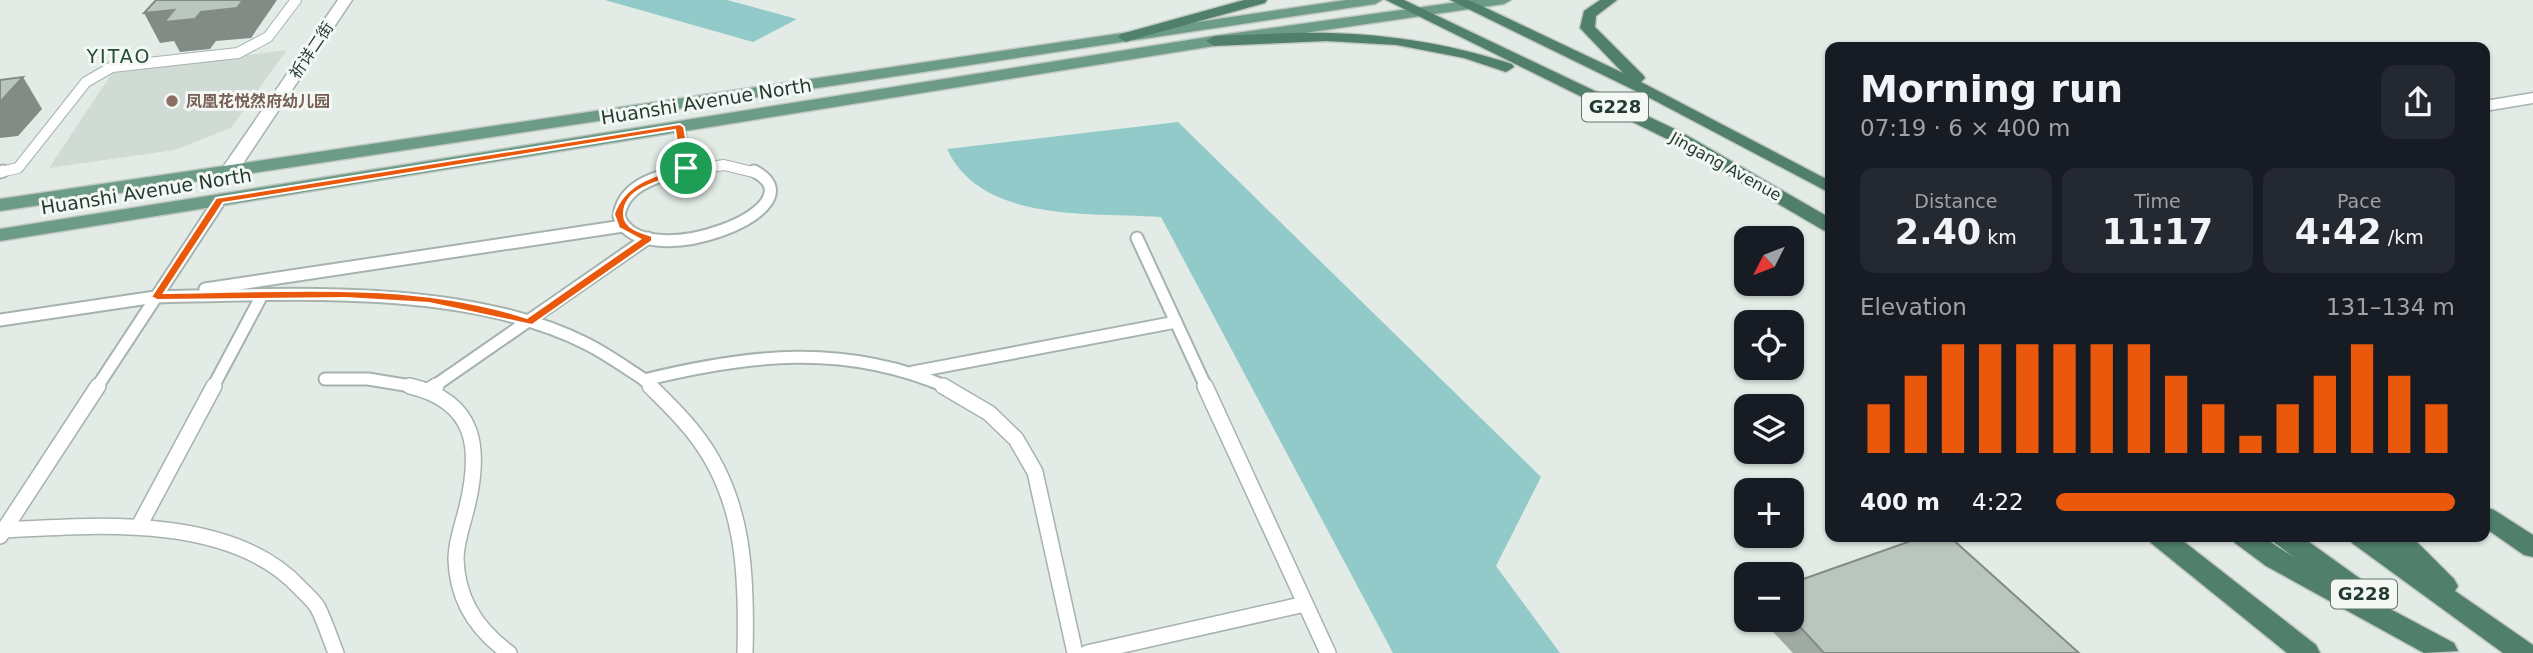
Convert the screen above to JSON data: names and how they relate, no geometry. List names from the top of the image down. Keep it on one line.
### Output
{"streets":{"highway":["G228","Jingang Avenue"],"main road":["Huanshi Avenue North"],"street":["祈详二街"]},"crossings":[["祈详二街","Huanshi Avenue North"],["Huanshi Avenue North","Jingang Avenue"]],"districts":["YITAO"],"places":["凤凰花悦然府幼儿园"],"north":"bottom left","page":{"heading":["Morning run","07:19 · 6 × 400 m"],"stats":[["Distance","2.40 km"],["Time","11:17"],["Pace","4:42 /km"]],"map_buttons":["+","−"],"chart":["Elevation","131–134 m"],"list":[{"name":"400 m","note":"4:22"}]}}
